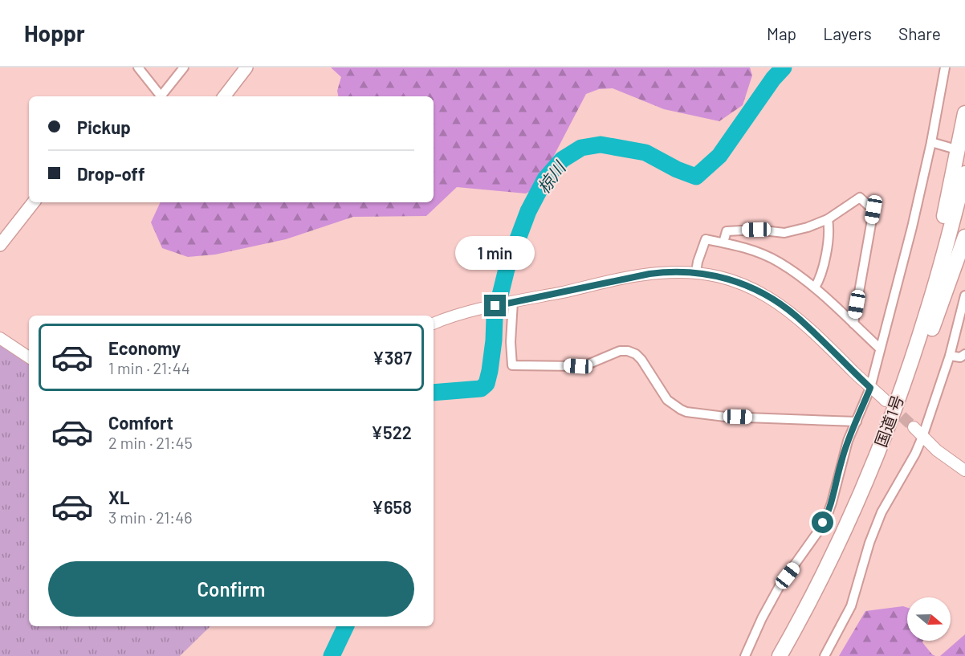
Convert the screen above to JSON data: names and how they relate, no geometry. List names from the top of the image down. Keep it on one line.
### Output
{"streets":{"highway":["国道1号"]},"water":["椋川"],"north":"right","page":{"header":"Hoppr","nav":["Map","Layers","Share"],"banner":["Pickup","Drop-off"],"bubble":"1 min","list":[{"name":"Economy","note":"1 min · 21:44","value":"¥387"},{"name":"Comfort","note":"2 min · 21:45","value":"¥522"},{"name":"XL","note":"3 min · 21:46","value":"¥658"}],"buttons":"Confirm"}}
